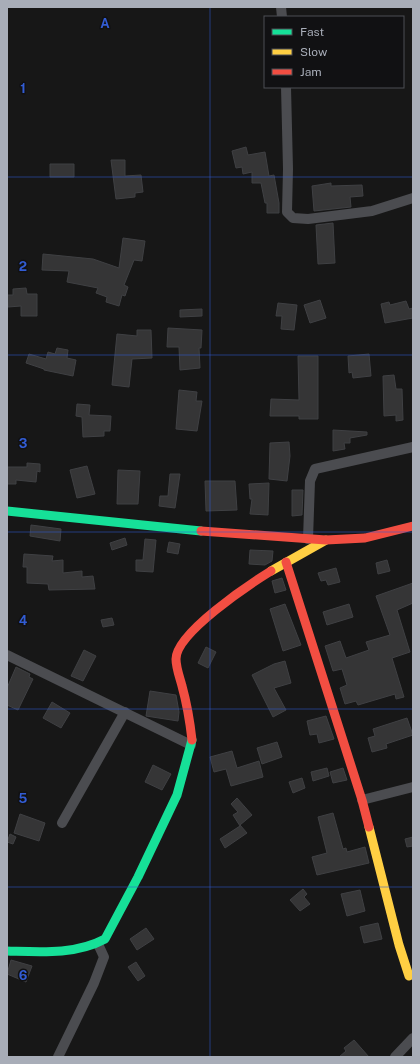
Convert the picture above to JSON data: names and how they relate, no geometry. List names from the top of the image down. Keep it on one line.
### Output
{"legend":["Fast","Slow","Jam"],"grid":{"columns":["A"],"rows":["1","2","3","4","5","6"]}}
